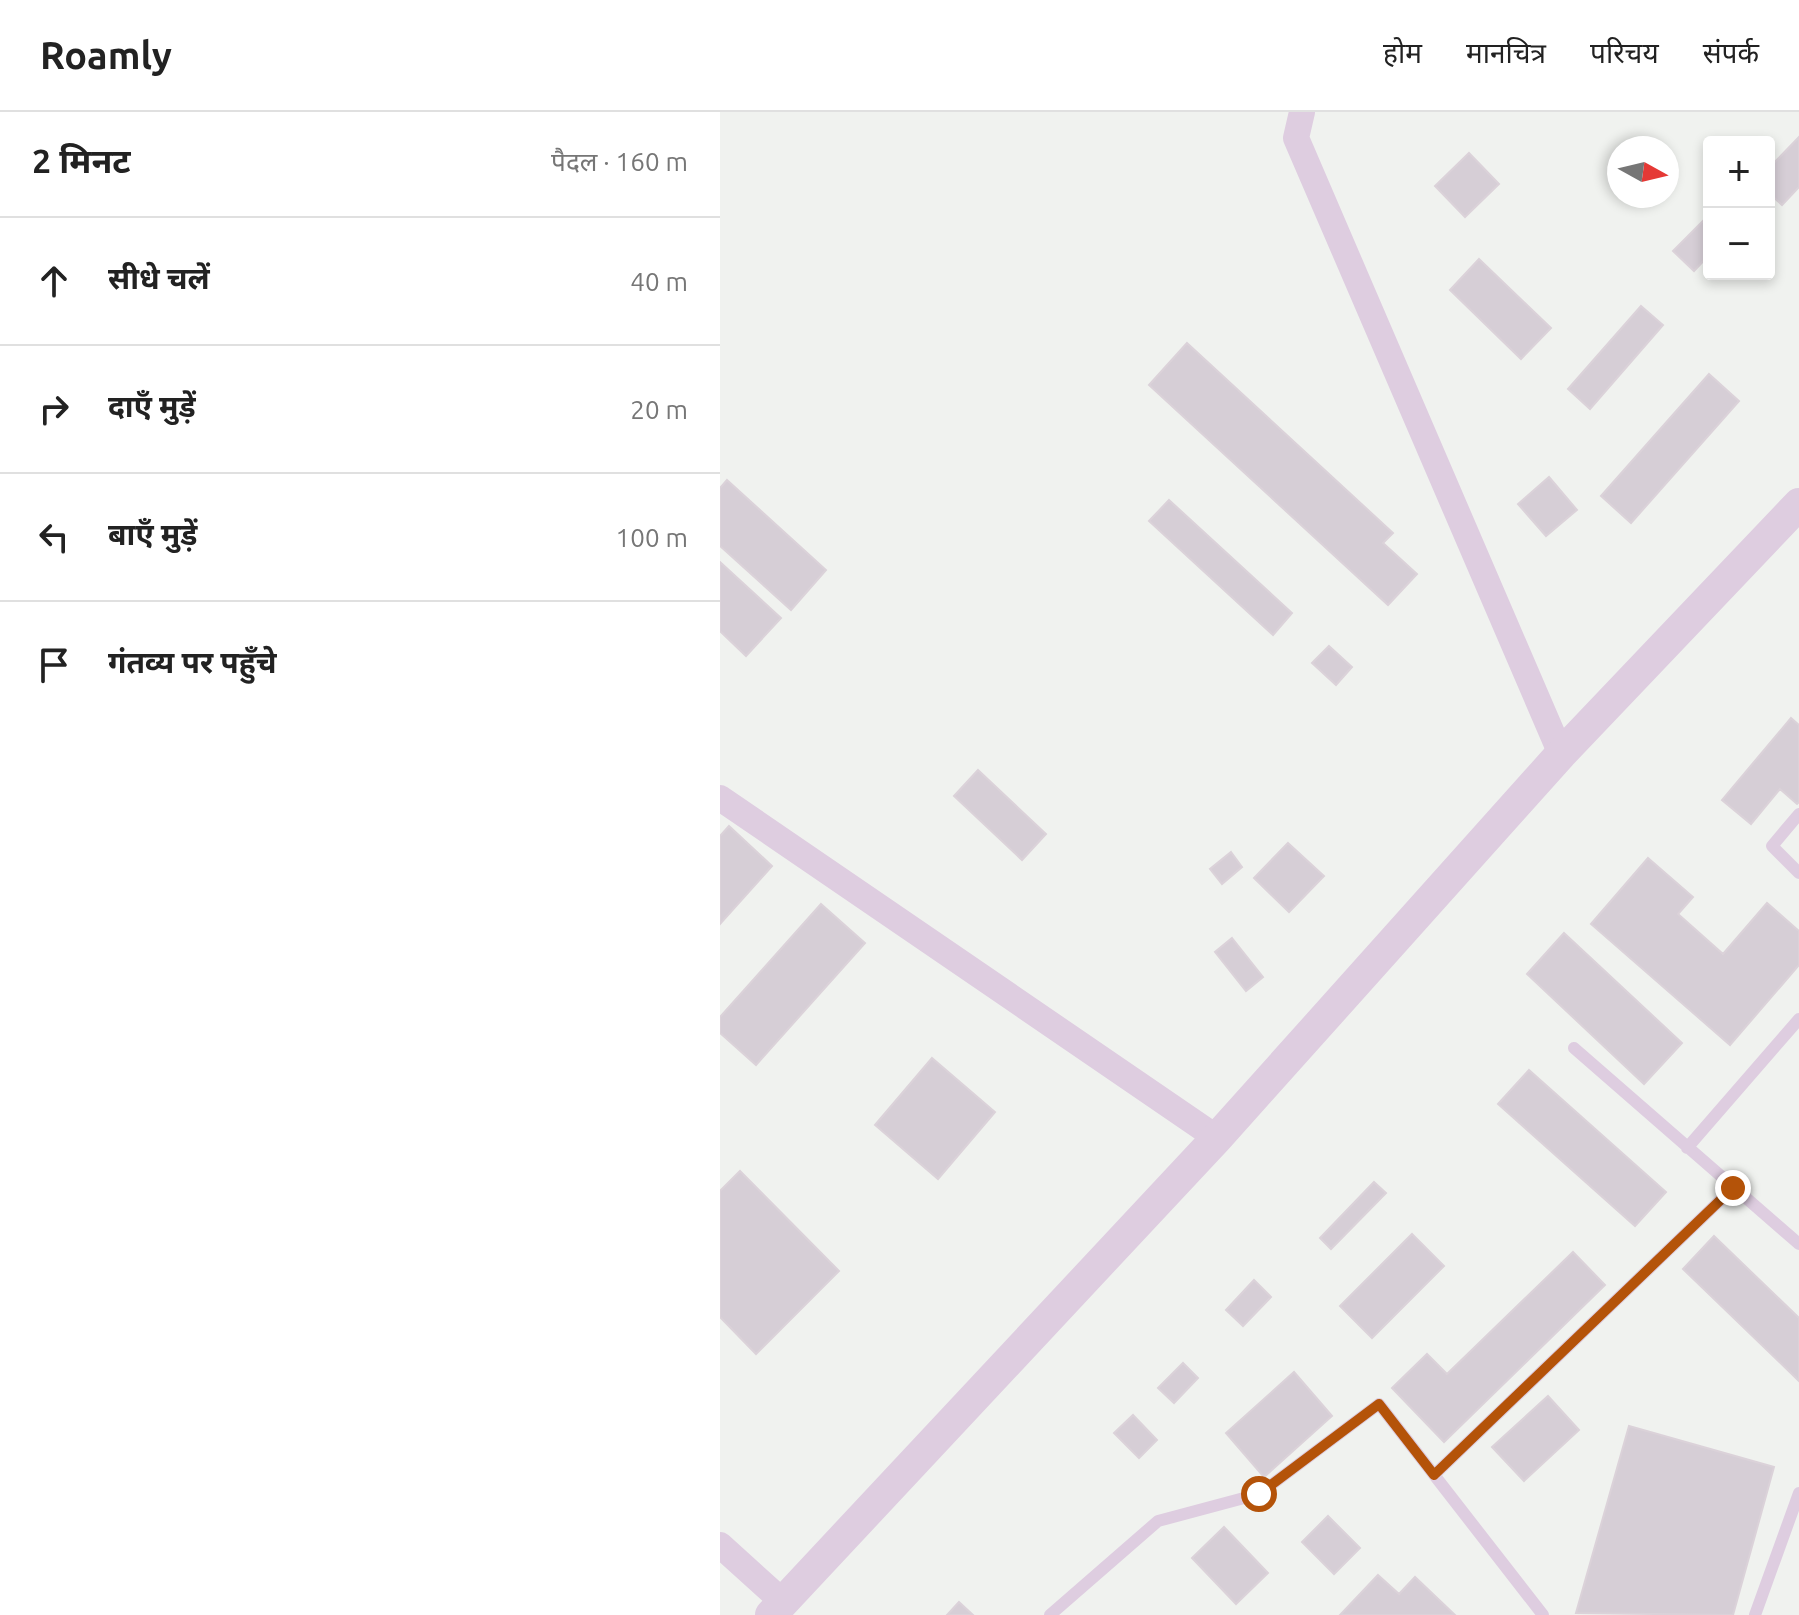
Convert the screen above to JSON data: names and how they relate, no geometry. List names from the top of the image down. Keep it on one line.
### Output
{"north":"right","page":{"header":"Roamly","nav":["होम","मानचित्र","परिचय","संपर्क"],"heading":["2 मिनट","पैदल · 160 m"],"map_buttons":["+","−"],"list":[["सीधे चलें","40 m"],["दाएँ मुड़ें","20 m"],["बाएँ मुड़ें","100 m"],"गंतव्य पर पहुँचे"]}}
